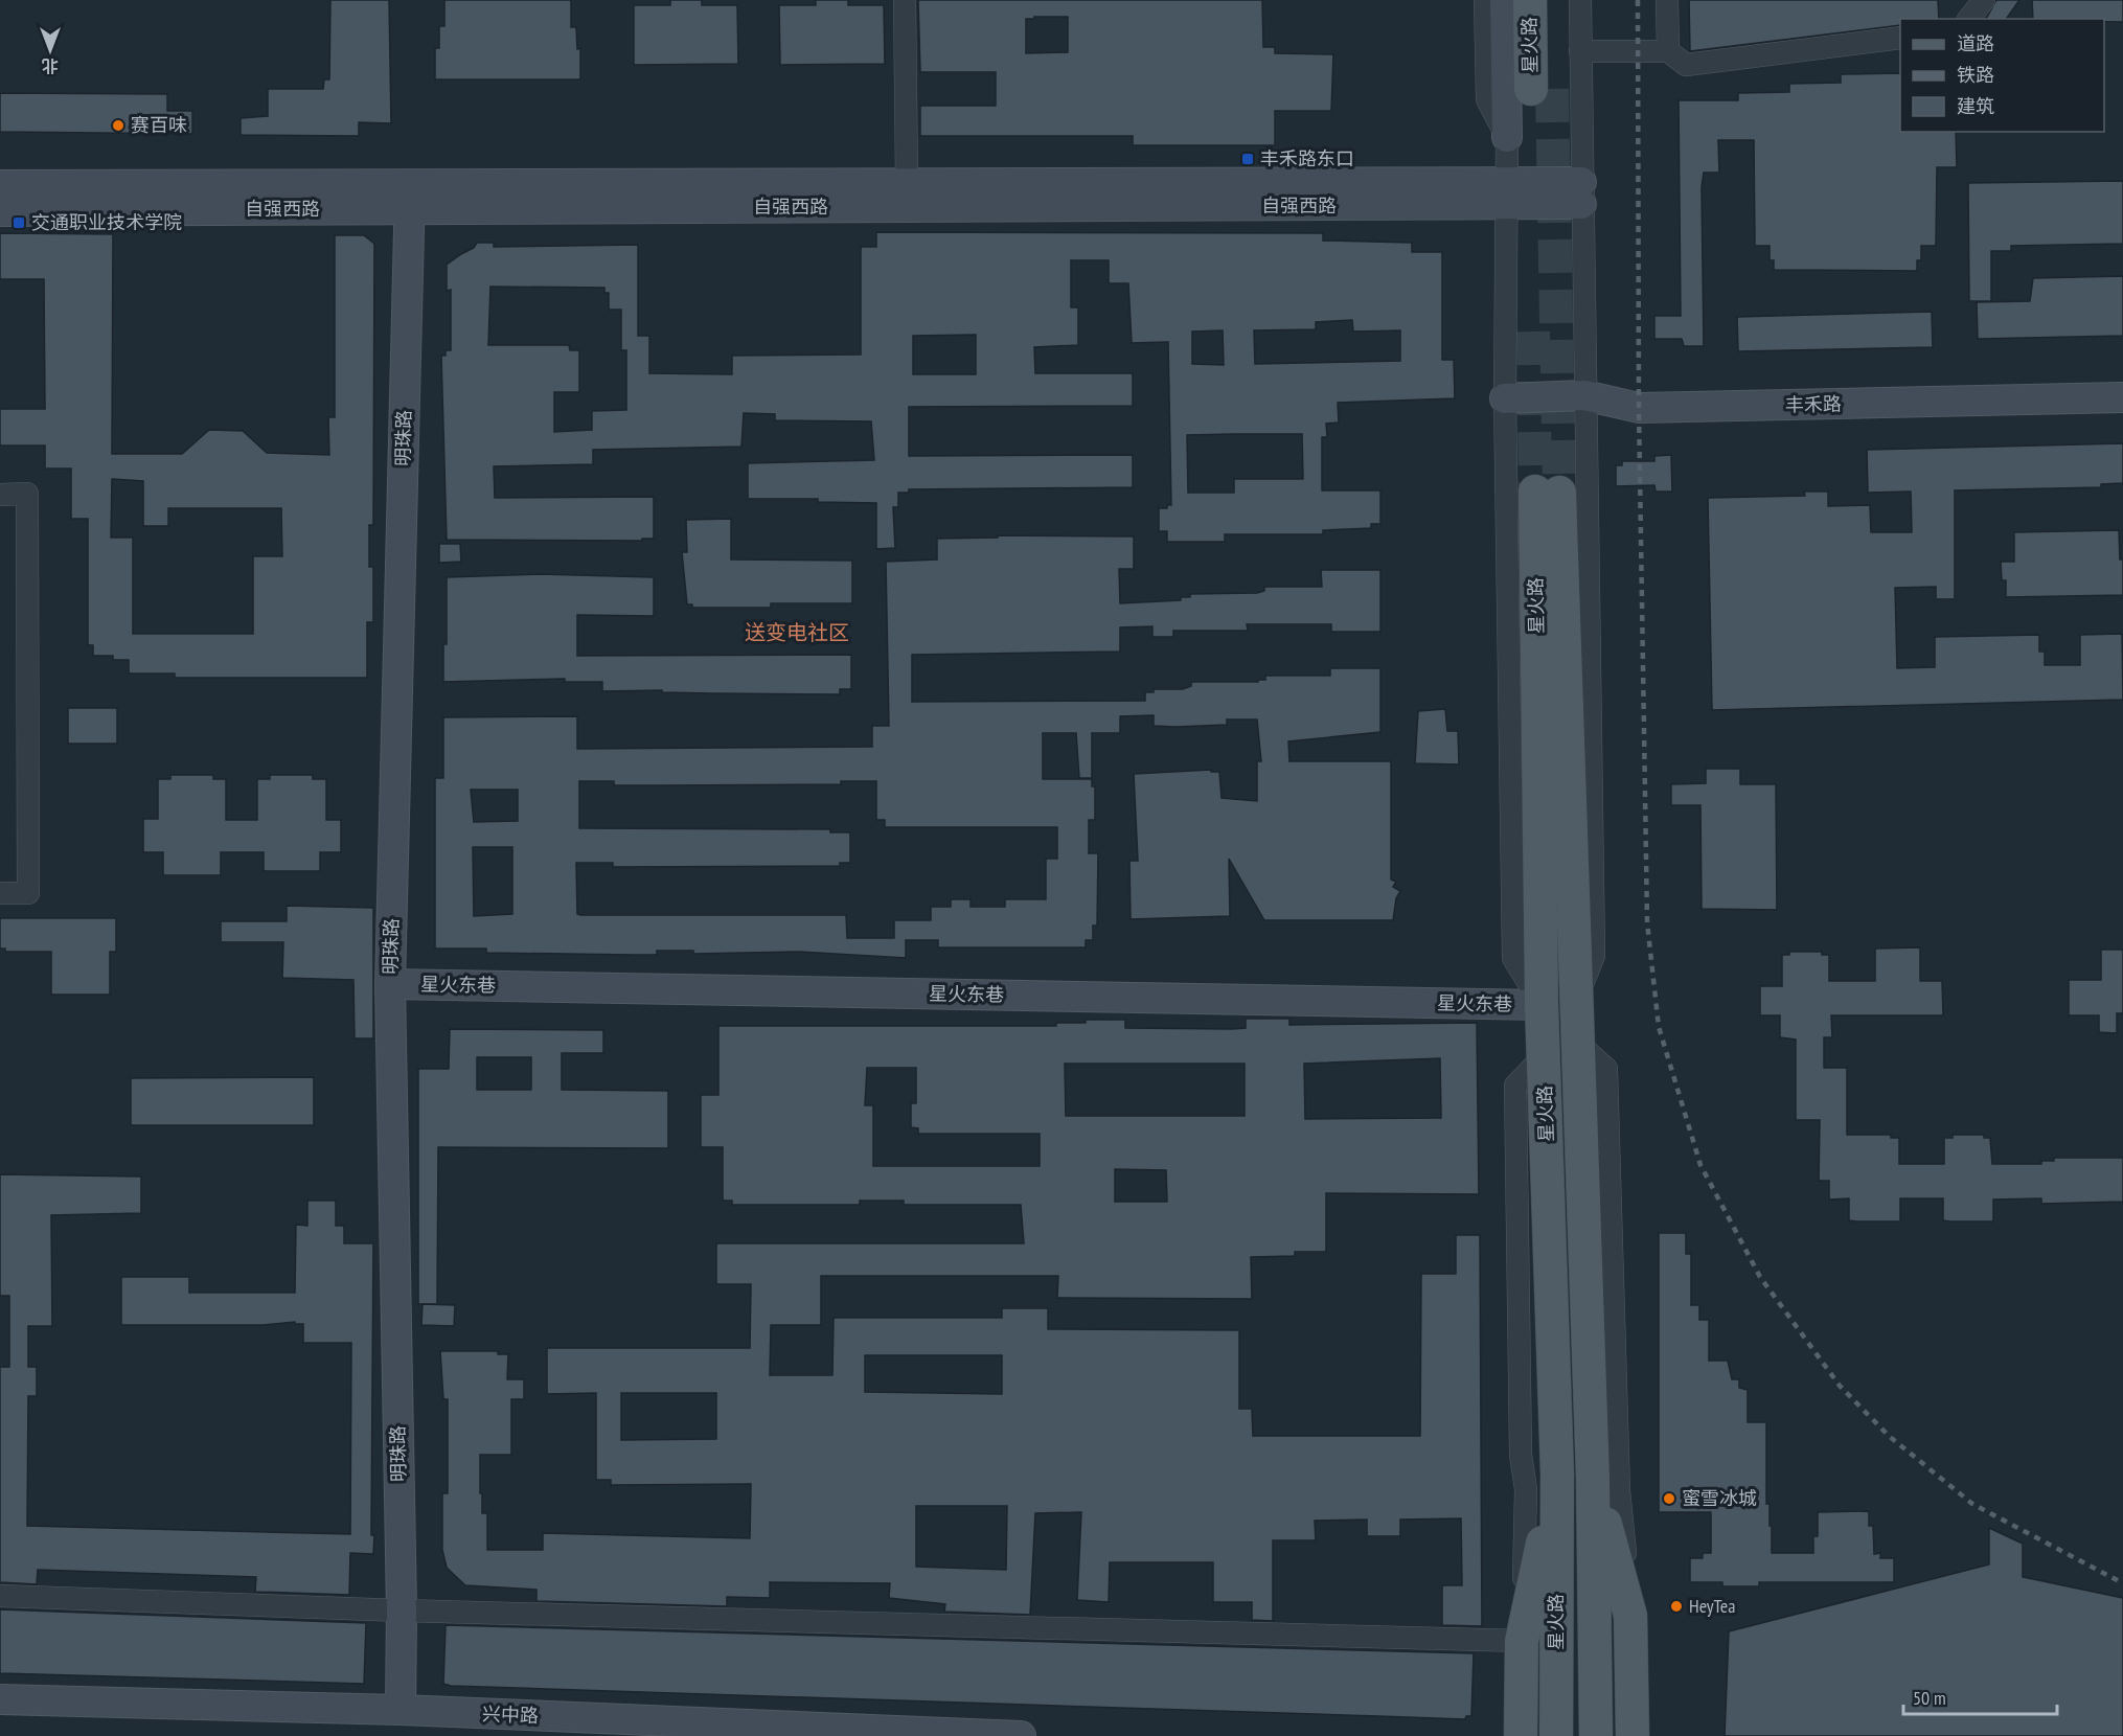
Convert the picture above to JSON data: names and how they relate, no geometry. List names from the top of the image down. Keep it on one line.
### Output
{"streets":{"main road":["星火路"],"street":["自强西路","丰禾路","明珠路","星火东巷","兴中路"]},"crossings":[["星火路","星火东巷"],["自强西路","明珠路"],["明珠路","星火东巷"],["明珠路","兴中路"]],"districts":["送变电社区"],"places":{"other":["赛百味","蜜雪冰城","HeyTea"],"transit":["丰禾路东口","交通职业技术学院"]},"legend":["道路","铁路","建筑"],"scale_bar":"50 m","north":"bottom"}
